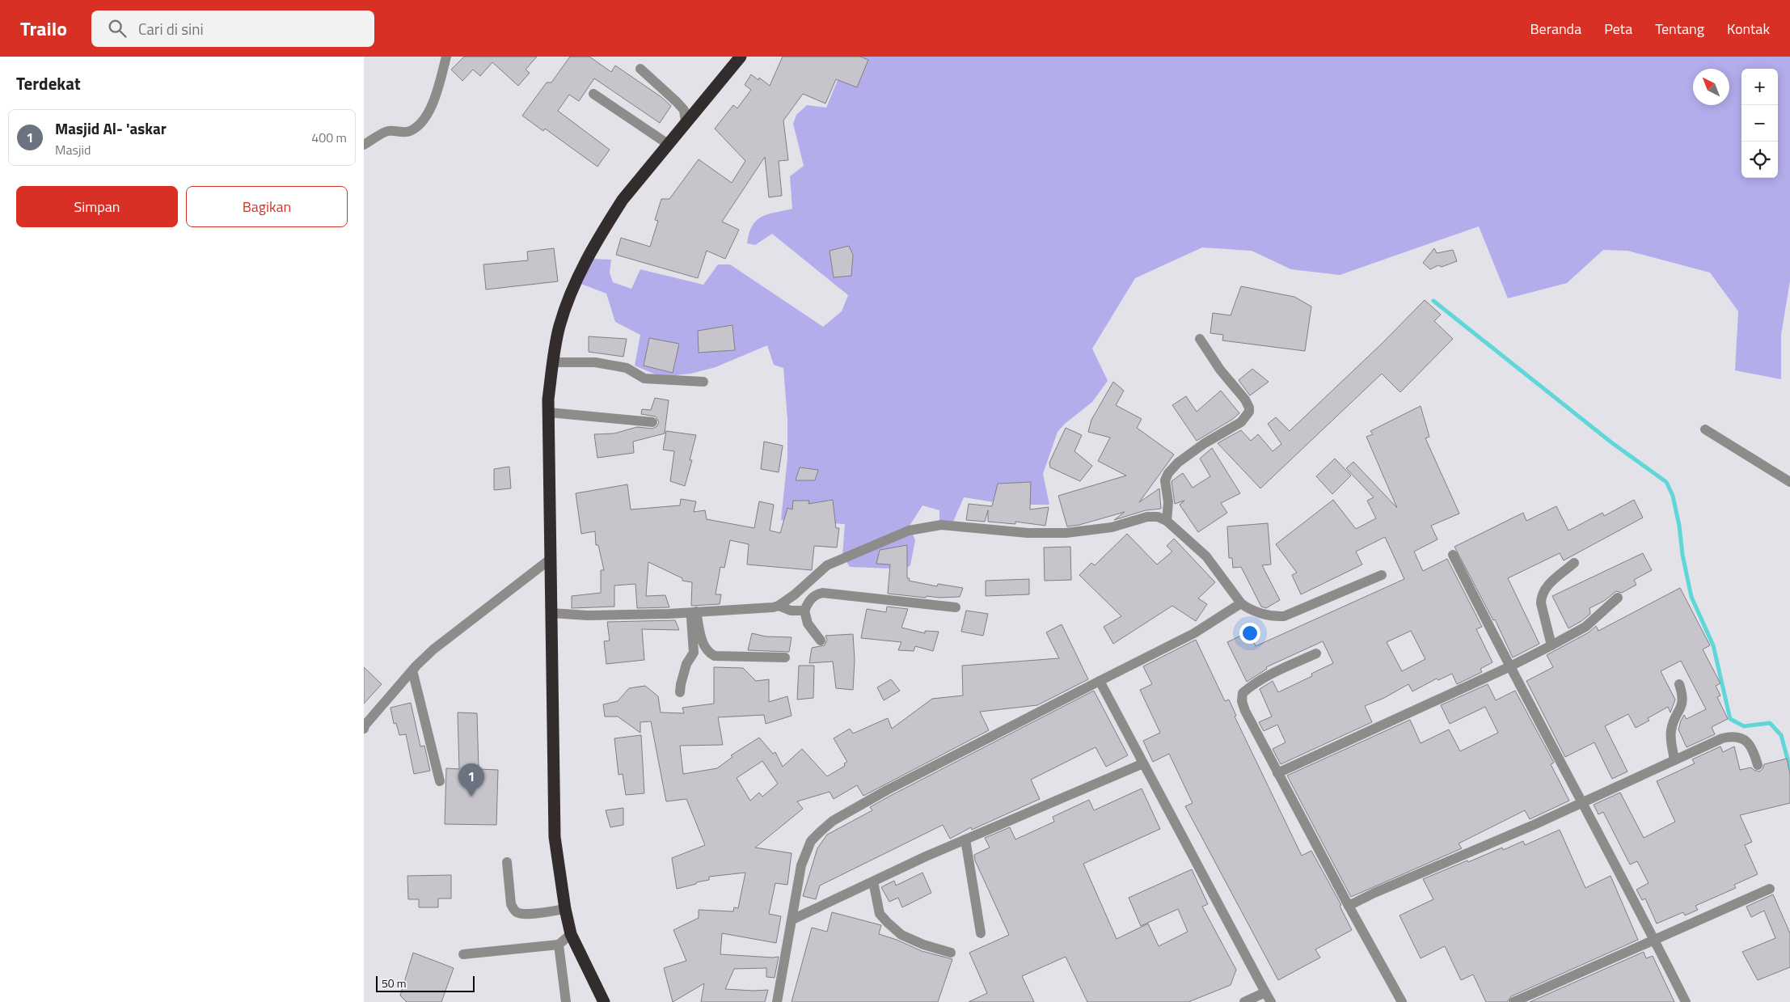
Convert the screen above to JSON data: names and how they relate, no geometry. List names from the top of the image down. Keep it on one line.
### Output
{"scale_bar":"50 m","north":"top left","page":{"header":"Trailo","search":"Cari di sini","nav":["Beranda","Peta","Tentang","Kontak"],"heading":"Terdekat","map_buttons":["+","−"],"list":[{"mark":"1","name":"Masjid Al- 'askar","note":"Masjid","value":"400 m"}],"buttons":["Simpan","Bagikan"],"pins":"1","scale":"50 m"}}
